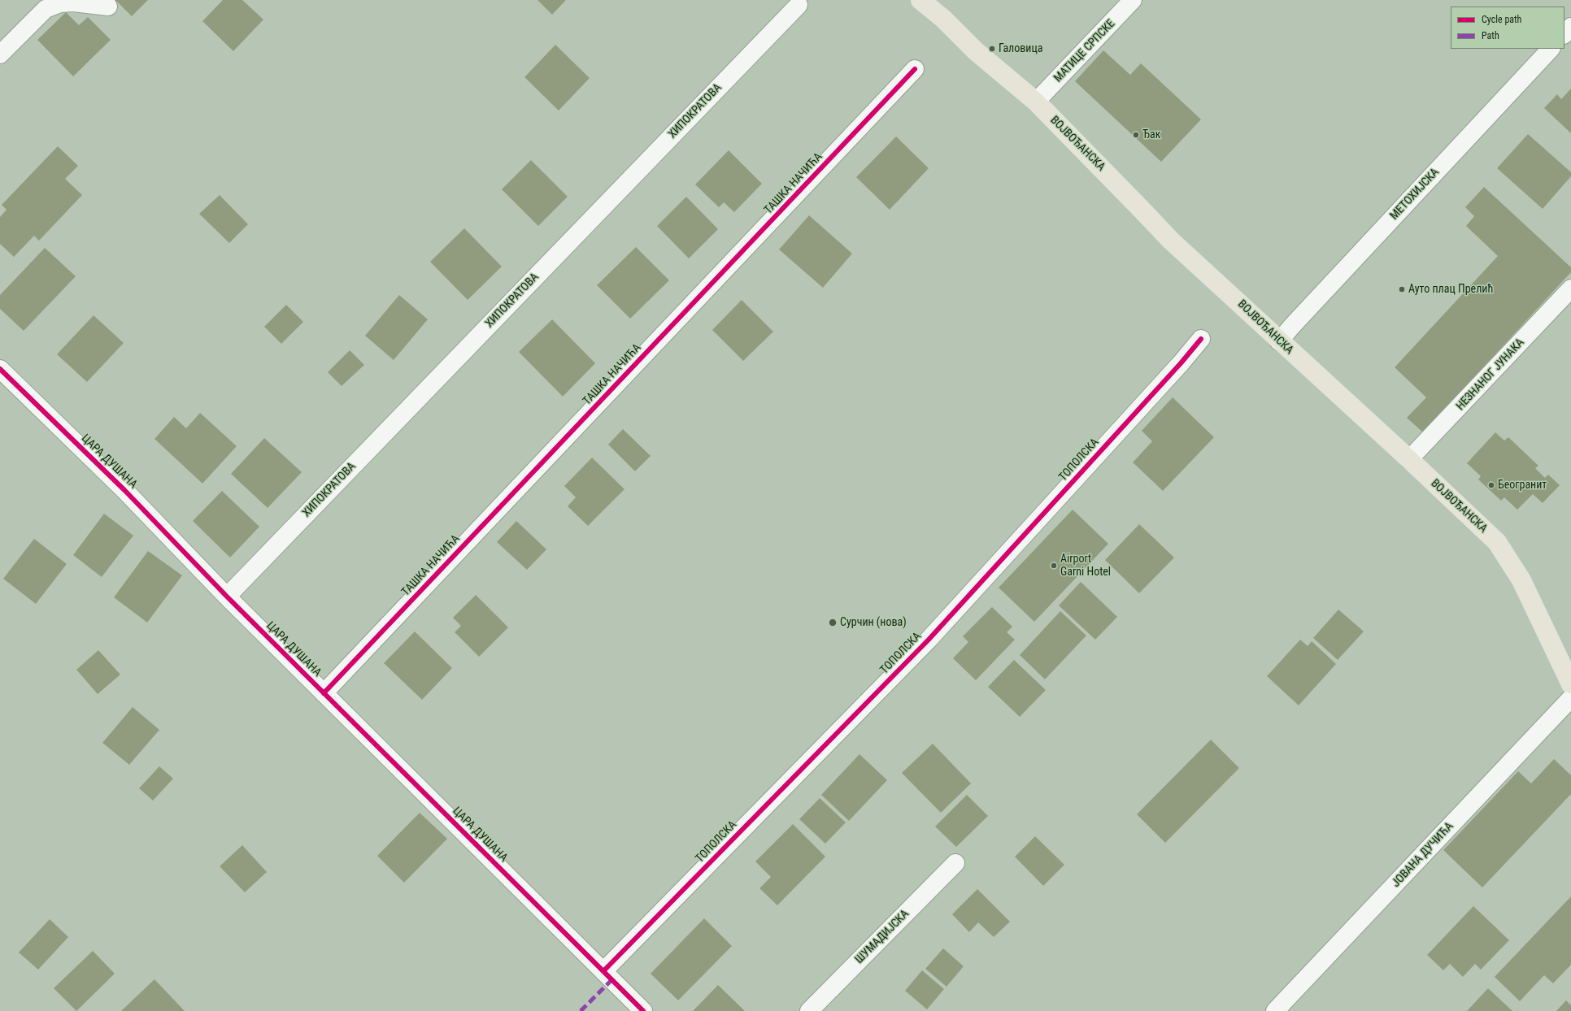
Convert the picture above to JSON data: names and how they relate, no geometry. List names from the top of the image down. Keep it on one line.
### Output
{"streets":{"main road":["ВОЈВОЂАНСКА"],"street":["МАТИЦЕ СРПСКЕ","ХИПОКРАТОВА","ТАШКА НАЧИЋА","МЕТОХИЈСКА","НЕЗНАНОГ ЈУНАКА","ТОПОЛСКА","ЦАРА ДУШАНА","ЈОВАНА ДУЧИЋА","ШУМАДИЈСКА"]},"crossings":[["МАТИЦЕ СРПСКЕ","ВОЈВОЂАНСКА"],["ХИПОКРАТОВА","ЦАРА ДУШАНА"],["ВОЈВОЂАНСКА","МЕТОХИЈСКА"],["ВОЈВОЂАНСКА","НЕЗНАНОГ ЈУНАКА"],["ТАШКА НАЧИЋА","ЦАРА ДУШАНА"],["ТОПОЛСКА","ЦАРА ДУШАНА"]],"places":["Галовица","Ђак","Ауто плац Прелић","Београнит","Airport Garni Hotel","Сурчин (нова)"],"legend":["Cycle path","Path"]}
